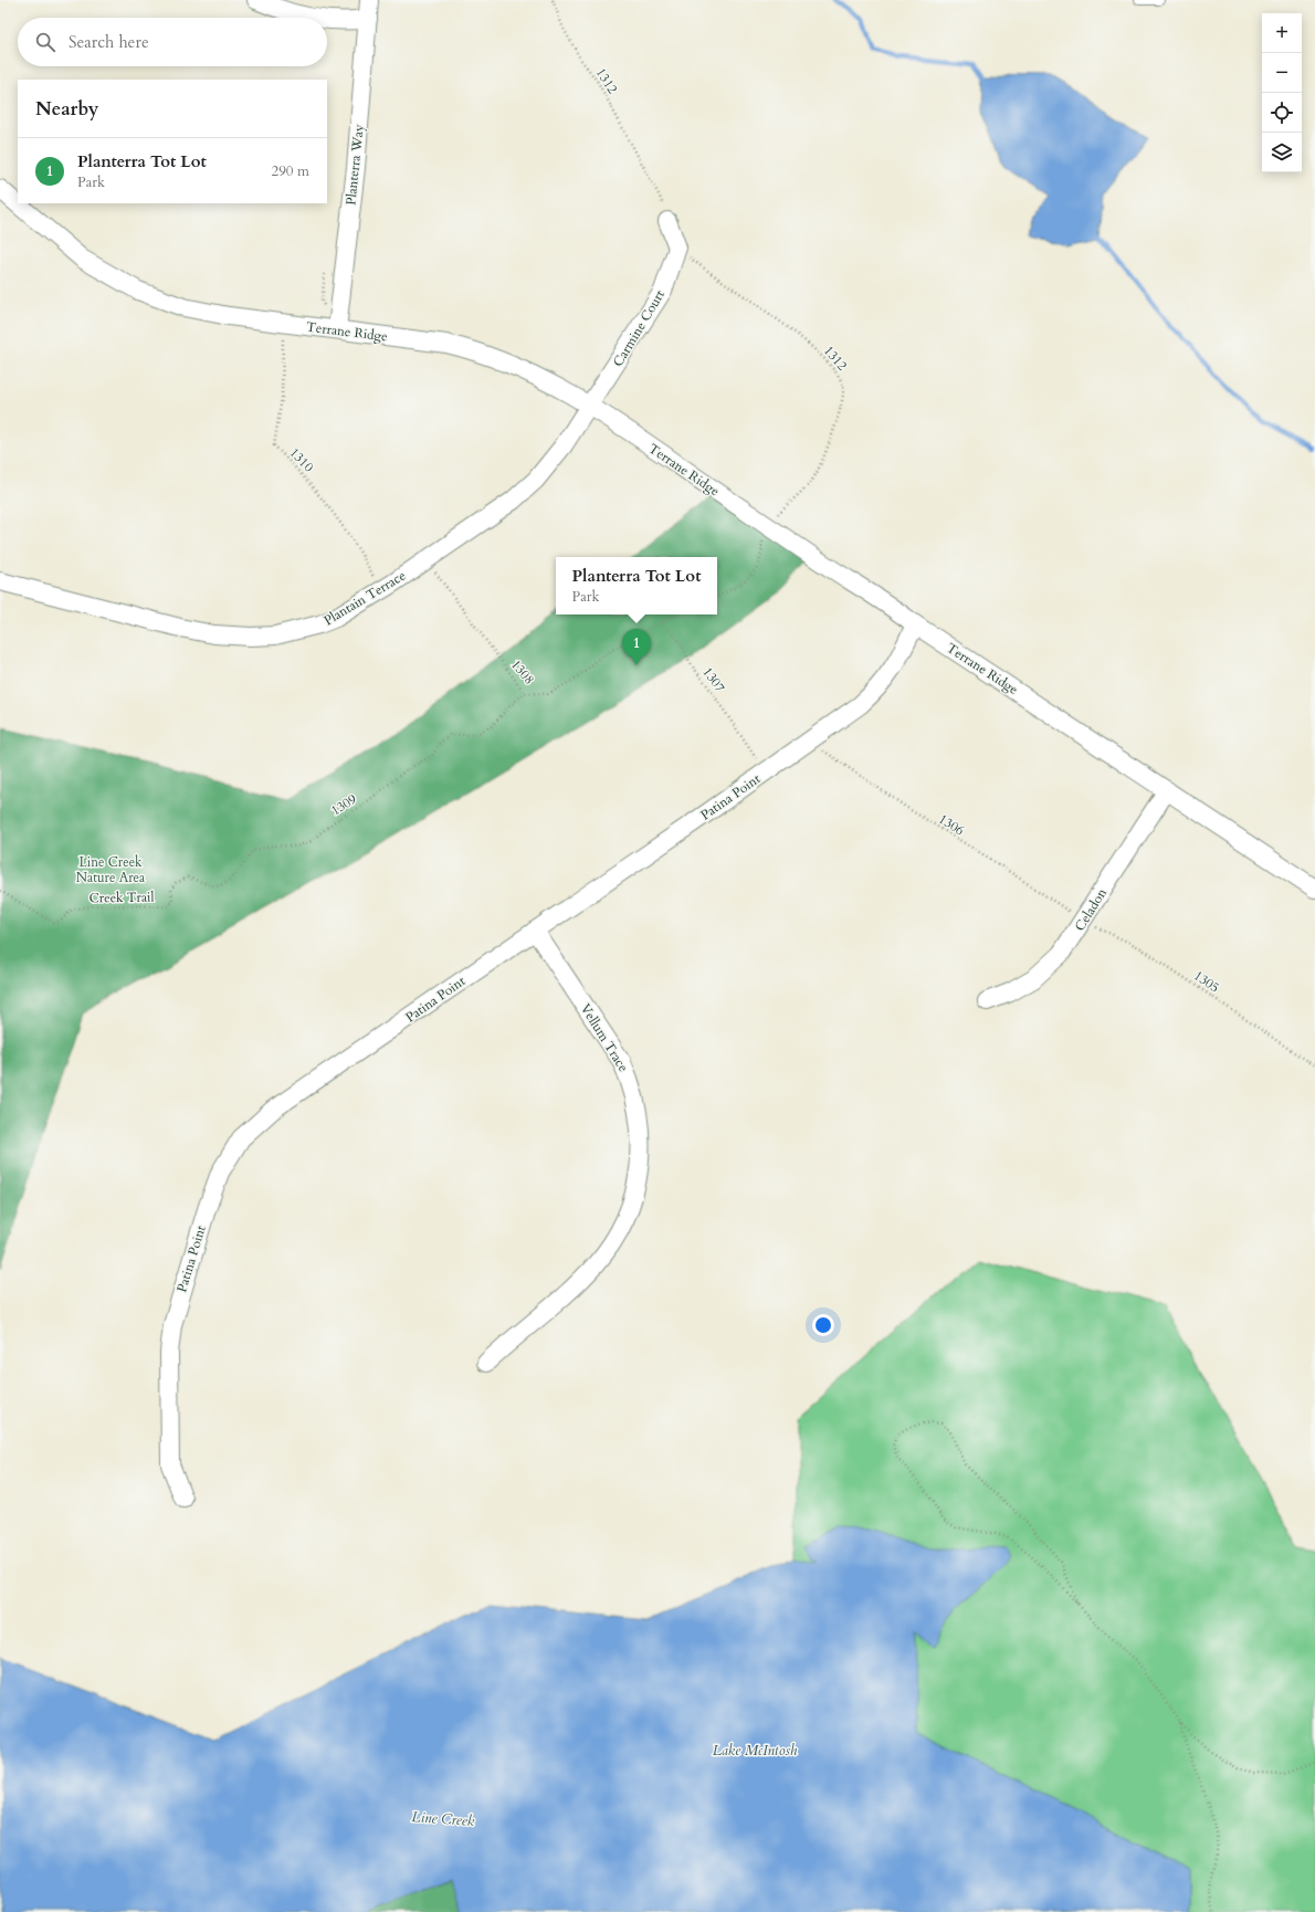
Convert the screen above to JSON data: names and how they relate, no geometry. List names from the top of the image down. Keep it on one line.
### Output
{"streets":{"street":["Planterra Way","Carmine Court","Terrane Ridge","Plantain Terrace","Patina Point","Celadon","Vellum Trace"],"path":["1312","1310","1308","1307","1309","1306","Creek Trail","1305"]},"crossings":[["1312","Carmine Court"],["1312","Terrane Ridge"],["Planterra Way","Terrane Ridge"],["Carmine Court","Terrane Ridge"],["Carmine Court","Plantain Terrace"],["Terrane Ridge","1310"],["Terrane Ridge","Plantain Terrace"],["Terrane Ridge","Patina Point"],["Terrane Ridge","Celadon"],["1310","Plantain Terrace"],["Plantain Terrace","1308"],["1308","1307"],["1308","1309"],["1307","Patina Point"],["Patina Point","1306"],["Patina Point","Vellum Trace"],["1309","Creek Trail"],["1306","Celadon"],["1306","1305"],["Celadon","1305"]],"water":["Lake McIntosh","Line Creek"],"parks":["Line Creek Nature Area"],"page":{"map_buttons":["+","−"],"search":"Search here","heading":"Nearby","list":[{"mark":"1","name":"Planterra Tot Lot","note":"Park","value":"290 m"}],"popup":["Planterra Tot Lot","Park"],"pins":"1"}}
